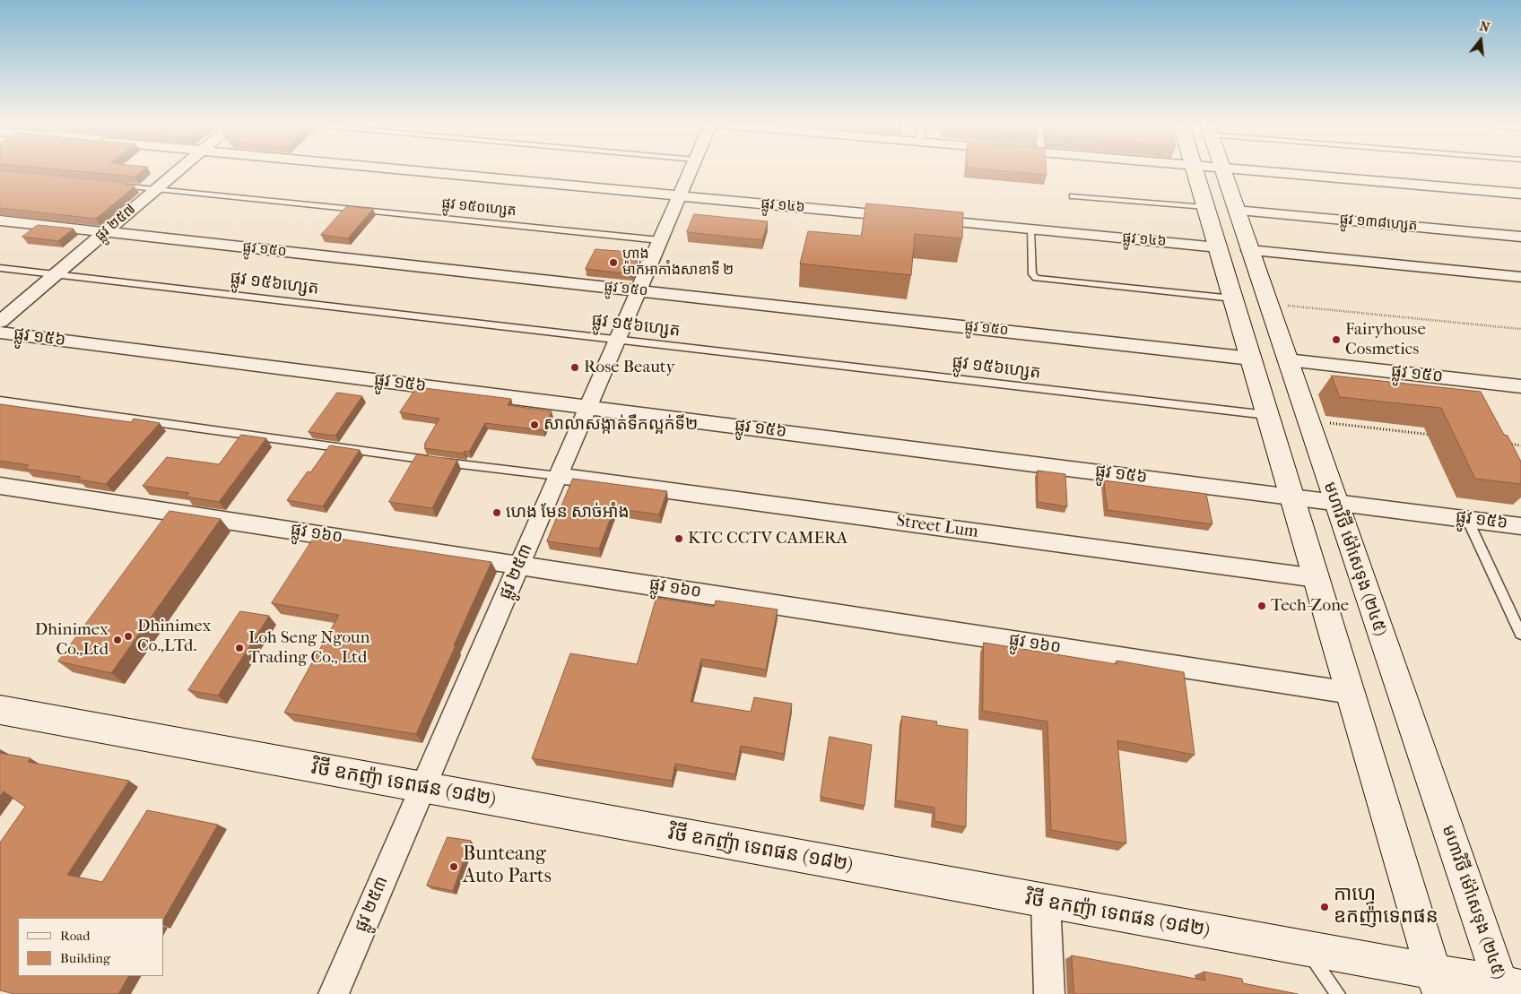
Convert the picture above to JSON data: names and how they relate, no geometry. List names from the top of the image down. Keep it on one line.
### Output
{"streets":{"main road":["មហាវិថី ម៉ៅសេទុង (២៤៥)","វិថី ឧកញ៉ា ទេពផន (១៨២)"],"street":["ផ្លូវ ១៤៦","ផ្លូវ ២៥៧","ផ្លូវ ១៣៨ហ្សេត","ផ្លូវ ១៥០","ផ្លូវ ១៥៦","Street Lum","ផ្លូវ ១៦០","ផ្លូវ ២៥៣"],"lane":["ផ្លូវ ១៥០ហ្សេត","ផ្លូវ ១៥៦ហ្សេត"]},"crossings":[["ផ្លូវ ១៤៦","ផ្លូវ ២៥៣"],["ផ្លូវ ១៥០ហ្សេត","ផ្លូវ ២៥៧"],["ផ្លូវ ១៥០ហ្សេត","ផ្លូវ ២៥៣"],["ផ្លូវ ២៥៧","ផ្លូវ ១៥០"],["ផ្លូវ ២៥៧","ផ្លូវ ១៥៦ហ្សេត"],["ផ្លូវ ១៣៨ហ្សេត","មហាវិថី ម៉ៅសេទុង (២៤៥)"],["ផ្លូវ ១៥០","មហាវិថី ម៉ៅសេទុង (២៤៥)"],["ផ្លូវ ១៥០","ផ្លូវ ២៥៣"],["ផ្លូវ ១៥៦ហ្សេត","ផ្លូវ ២៥៣"],["ផ្លូវ ១៥៦","មហាវិថី ម៉ៅសេទុង (២៤៥)"],["ផ្លូវ ១៥៦","ផ្លូវ ២៥៣"],["Street Lum","ផ្លូវ ២៥៣"],["ផ្លូវ ១៦០","ផ្លូវ ២៥៣"],["មហាវិថី ម៉ៅសេទុង (២៤៥)","វិថី ឧកញ៉ា ទេពផន (១៨២)"],["ផ្លូវ ២៥៣","វិថី ឧកញ៉ា ទេពផន (១៨២)"]],"places":["ហាង ម៉ាក់អាកាំងសាខាទី ២","Fairyhouse Cosmetics","Rose Beauty","សាលាសង្កាត់ទឹកល្អក់ទី២","ហេង មែន សាច់អាំង","KTC CCTV CAMERA","Tech-Zone","Dhinimex Co.,LTd.","Dhinimex Co.,Ltd","Loh Seng Ngoun Trading Co., Ltd","Bunteang Auto Parts","កាហ្វេ ឧកញ៉ាទេពផន"],"legend":["Road","Building"],"north":"top"}
